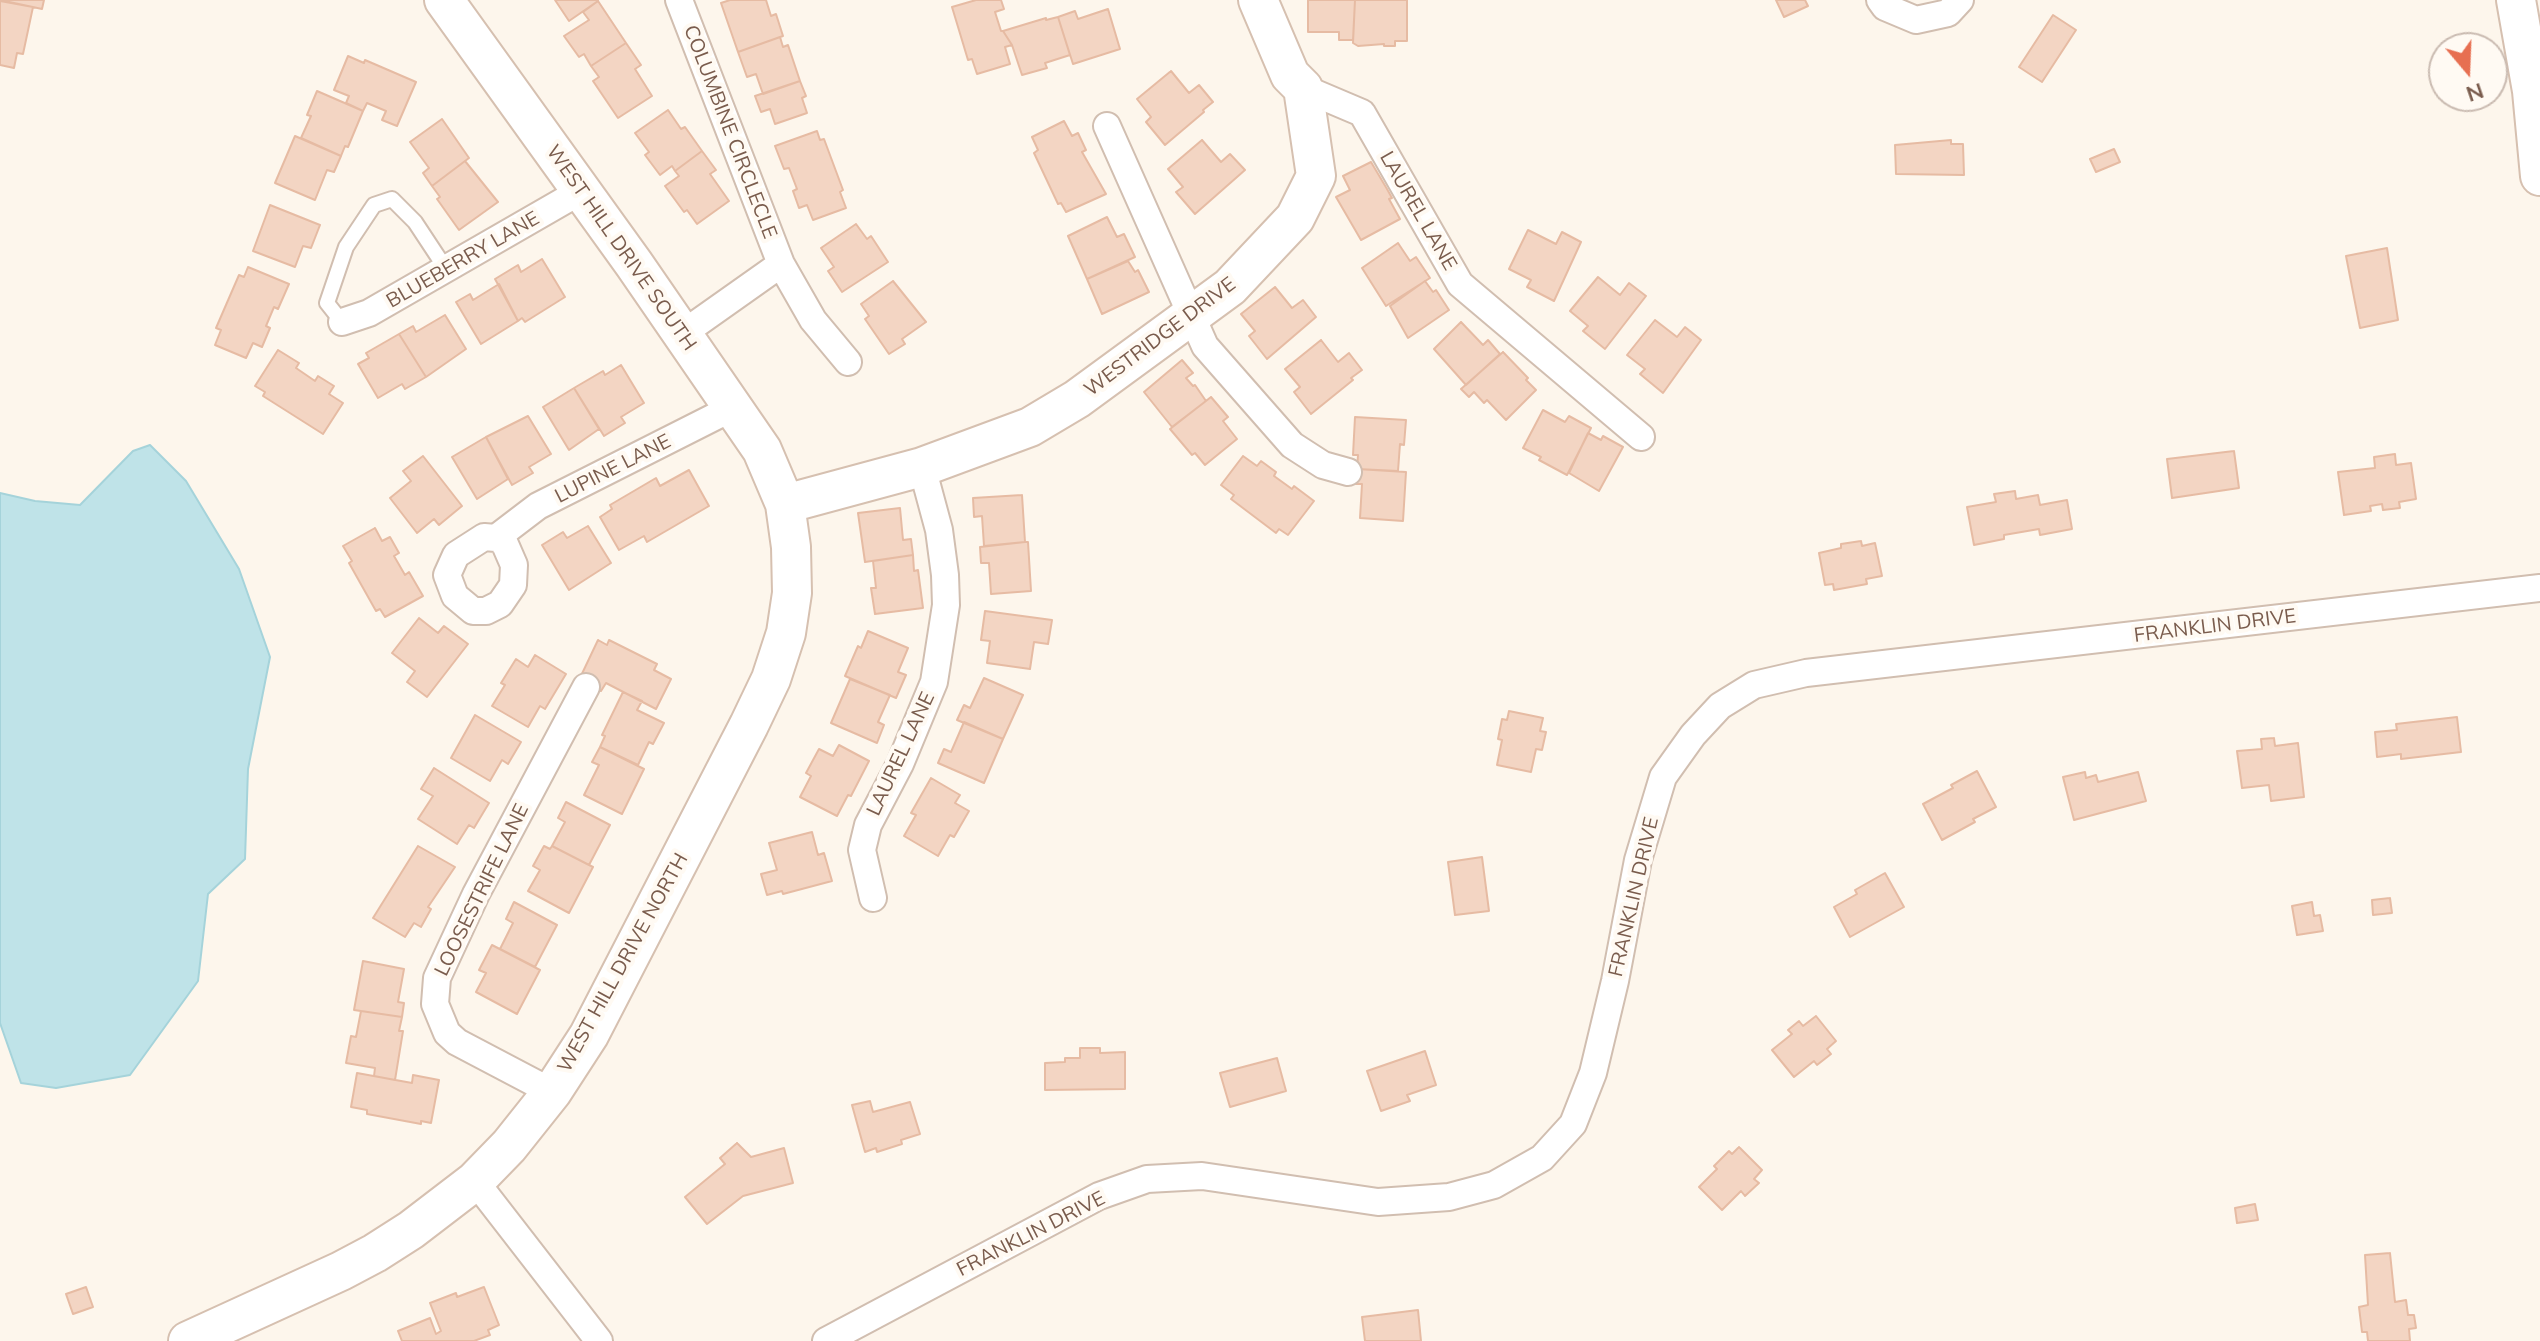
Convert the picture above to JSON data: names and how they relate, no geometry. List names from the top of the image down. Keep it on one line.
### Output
{"streets":{"street":["COLUMBINE CIRCLECLE","LAUREL LANE","WEST HILL DRIVE SOUTH","BLUEBERRY LANE","WESTRIDGE DRIVE","LUPINE LANE","FRANKLIN DRIVE","LOOSESTRIFE LANE","WEST HILL DRIVE NORTH"]},"crossings":[["COLUMBINE CIRCLECLE","WEST HILL DRIVE SOUTH"],["LAUREL LANE","WESTRIDGE DRIVE"],["WEST HILL DRIVE SOUTH","BLUEBERRY LANE"],["WEST HILL DRIVE SOUTH","WESTRIDGE DRIVE"],["WEST HILL DRIVE SOUTH","LUPINE LANE"],["WEST HILL DRIVE SOUTH","WEST HILL DRIVE NORTH"],["WESTRIDGE DRIVE","WEST HILL DRIVE NORTH"],["LOOSESTRIFE LANE","WEST HILL DRIVE NORTH"]],"north":"bottom"}
